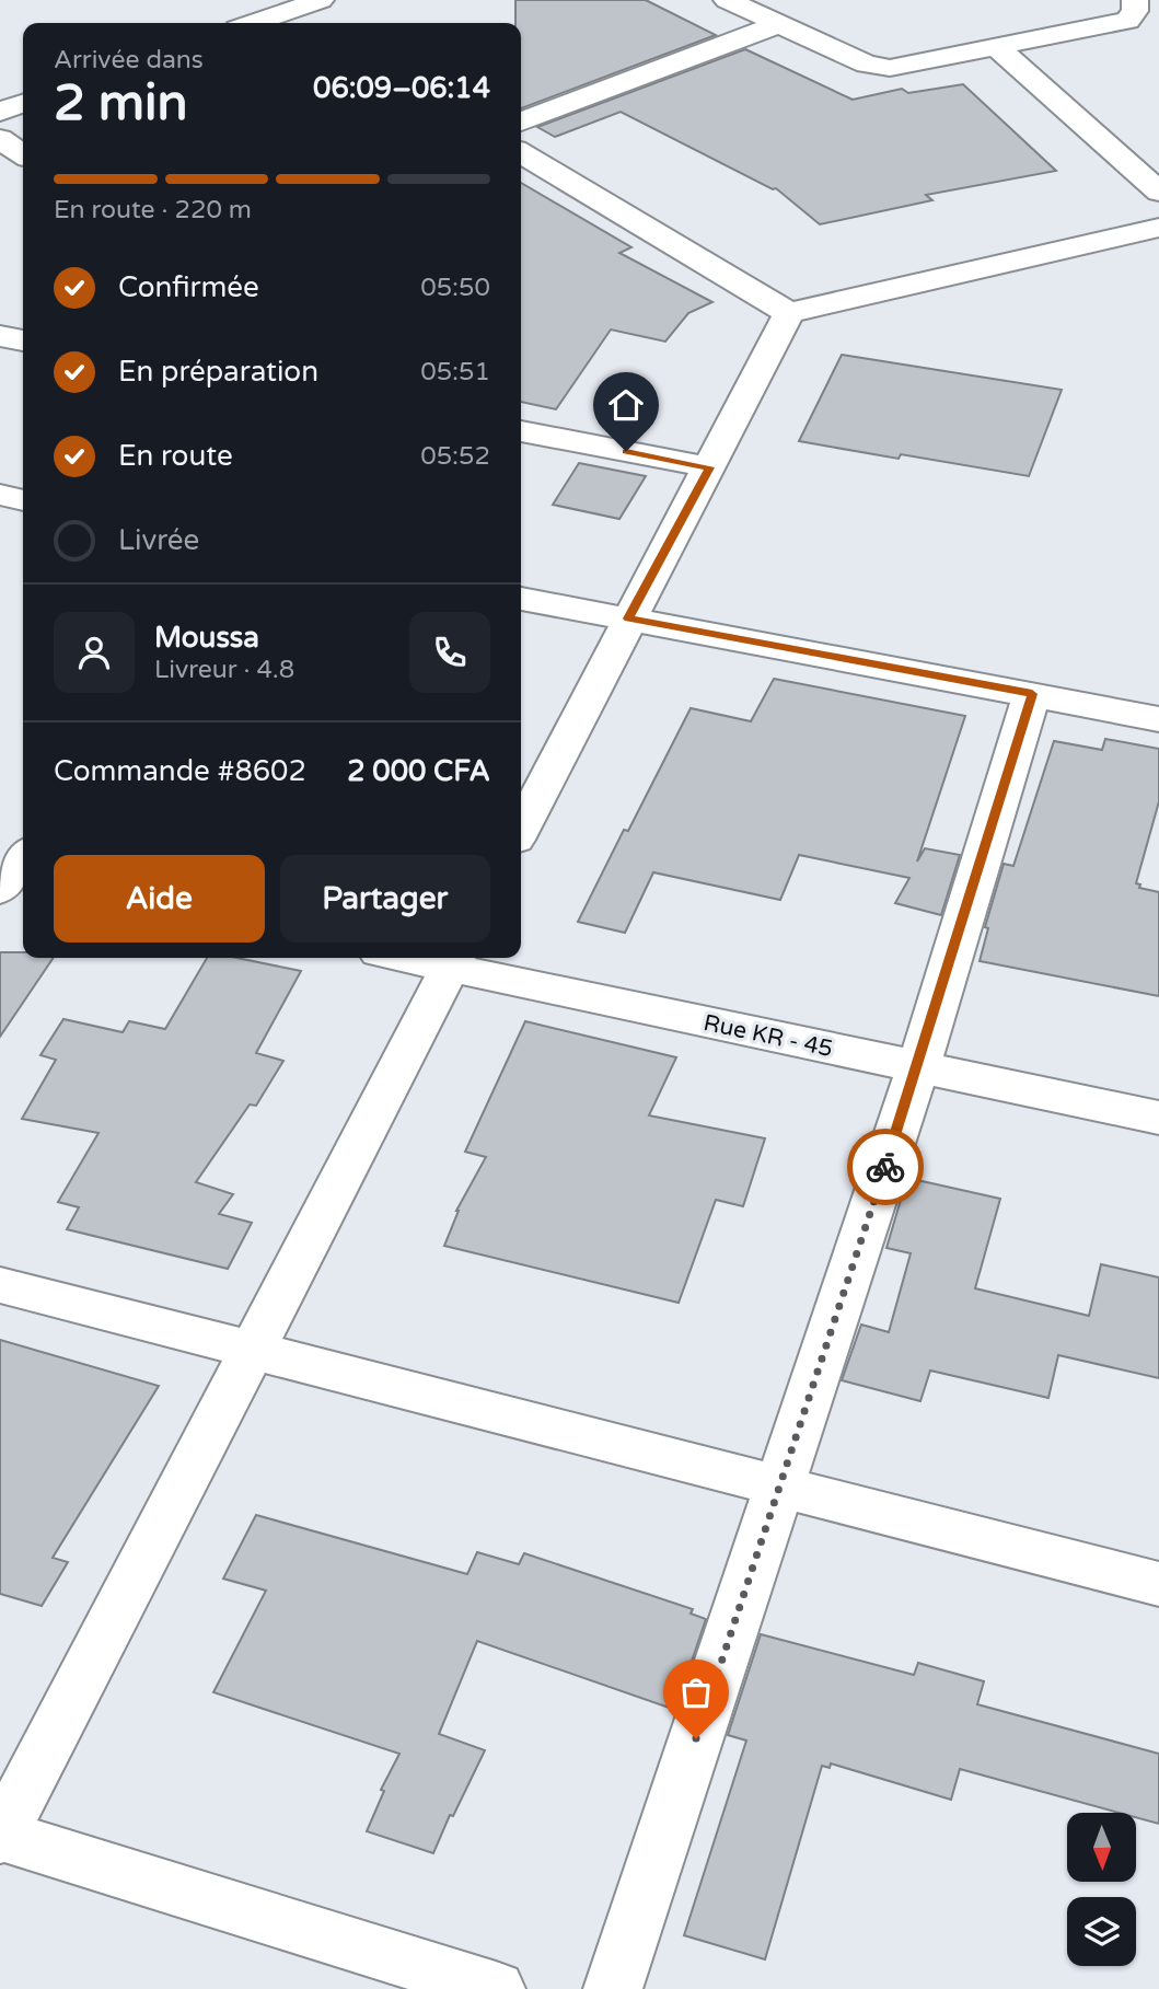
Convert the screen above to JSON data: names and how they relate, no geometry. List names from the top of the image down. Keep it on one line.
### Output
{"streets":{"street":["Rue KR - 45"]},"north":"bottom","page":{"heading":["2 min","Arrivée dans","06:09–06:14"],"panel":["Moussa","Livreur · 4.8","Commande #8602","2 000 CFA"],"bar":"En route · 220 m","list":[["Confirmée","05:50"],["En préparation","05:51"],["En route","05:52"],"Livrée"],"buttons":["Aide","Partager"]}}
